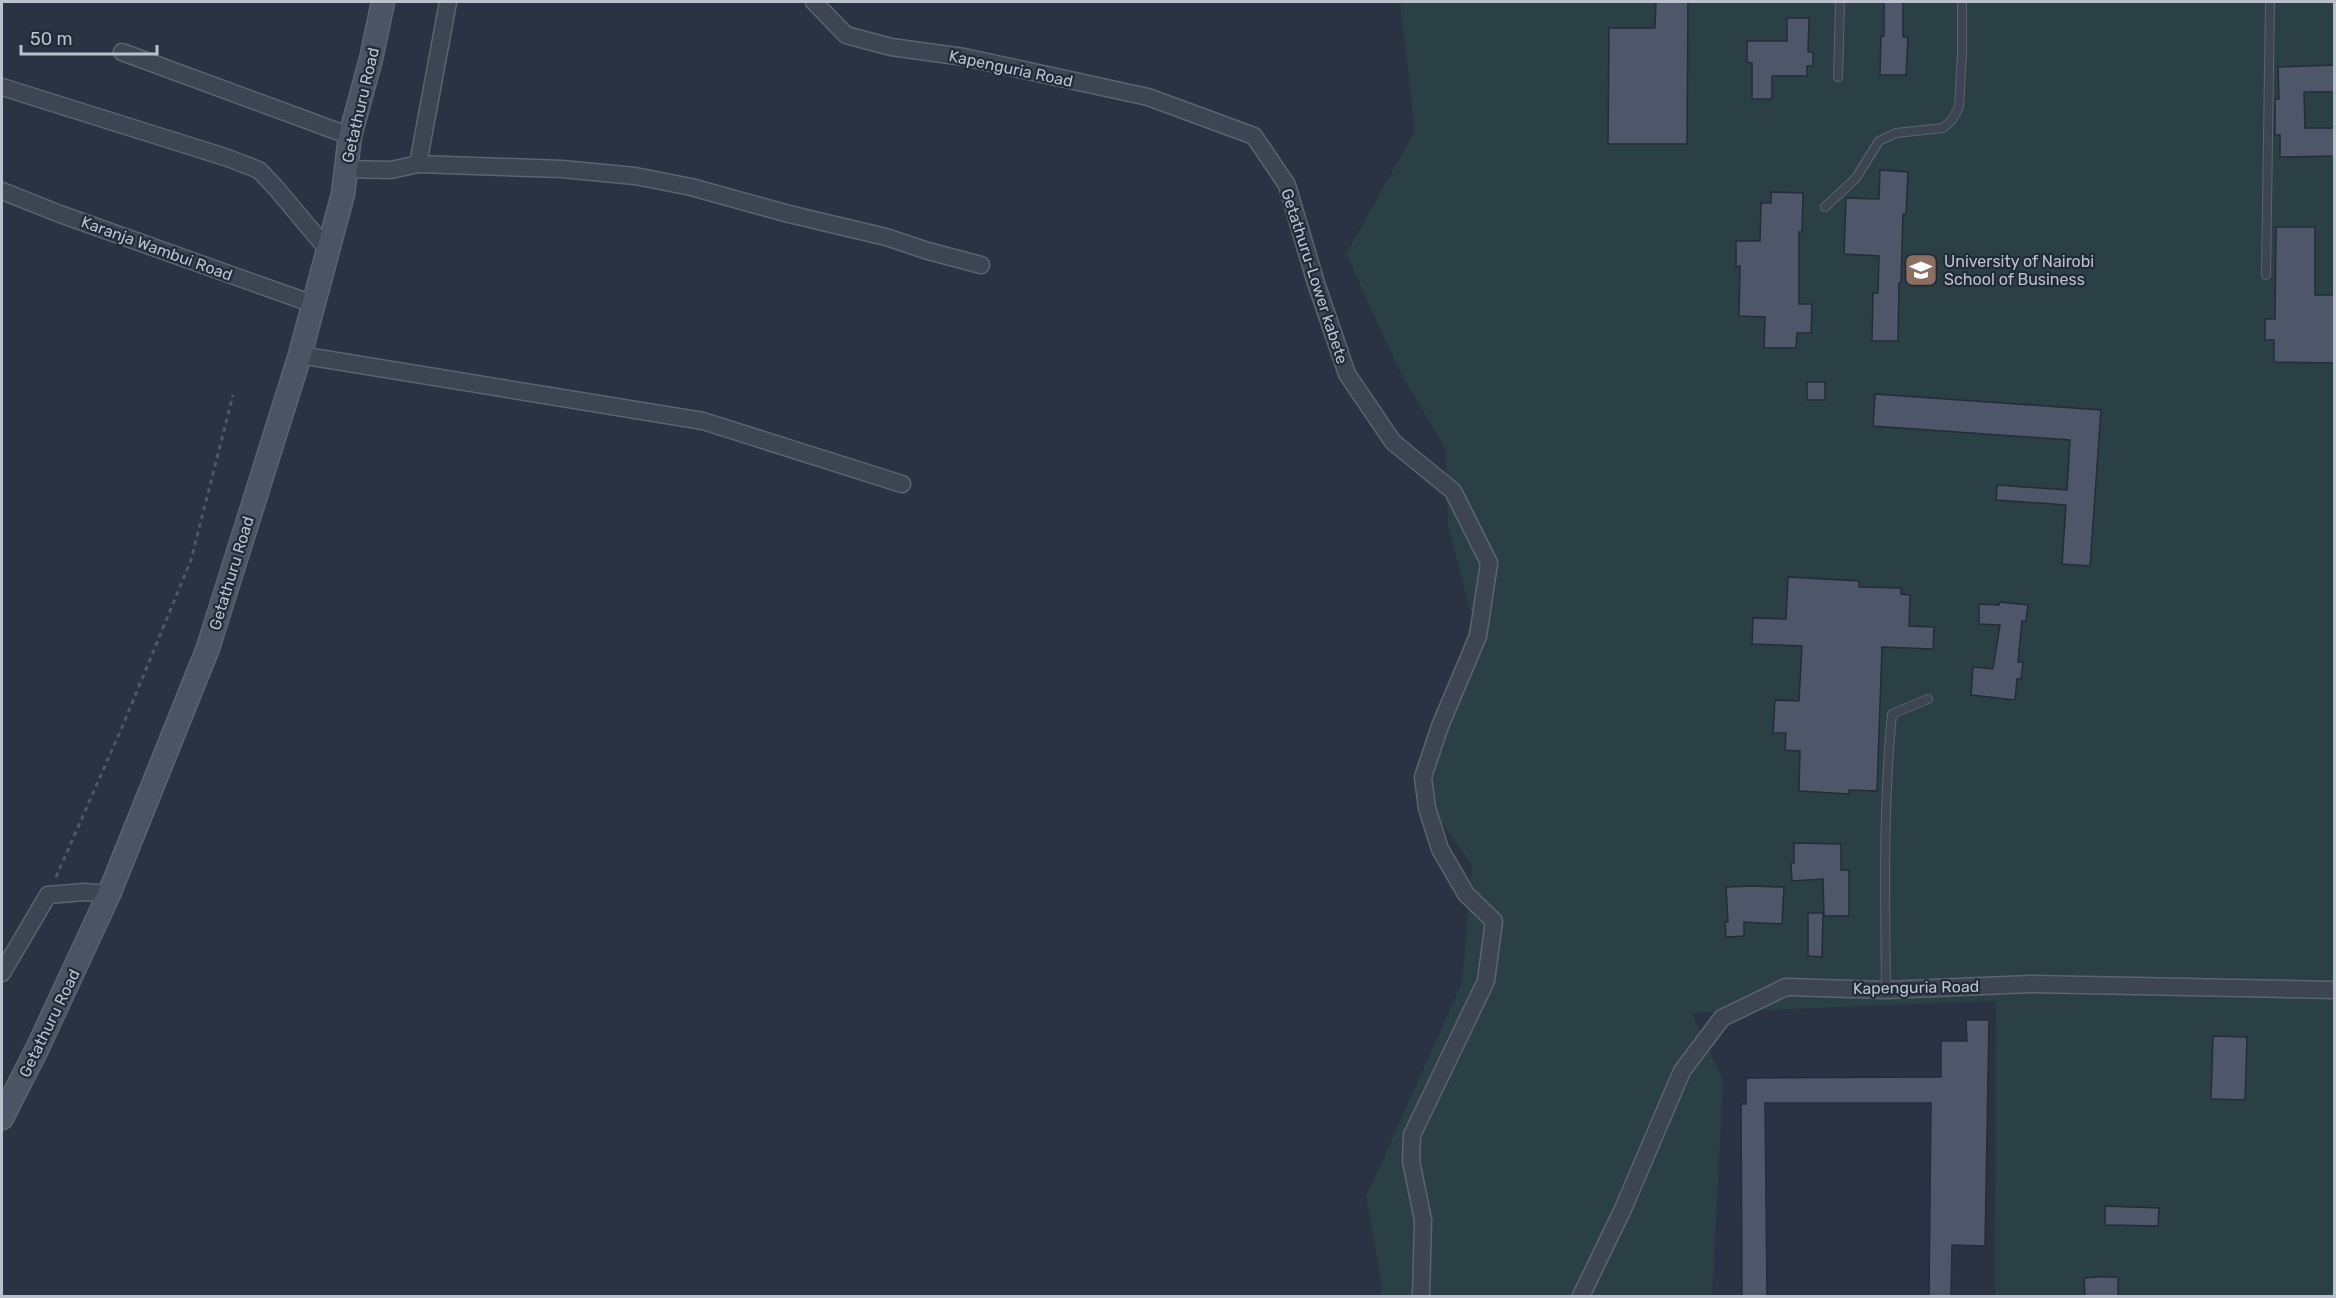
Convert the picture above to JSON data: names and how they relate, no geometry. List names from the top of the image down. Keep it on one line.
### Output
{"streets":{"main road":["Getathuru Road"],"street":["Kapenguria Road","Karanja Wambui Road","Getathuru-Lower kabete"]},"crossings":[["Kapenguria Road","Getathuru-Lower kabete"],["Getathuru Road","Karanja Wambui Road"]],"places":{"school or university":["University of Nairobi School of Business"]},"scale_bar":"50 m"}
